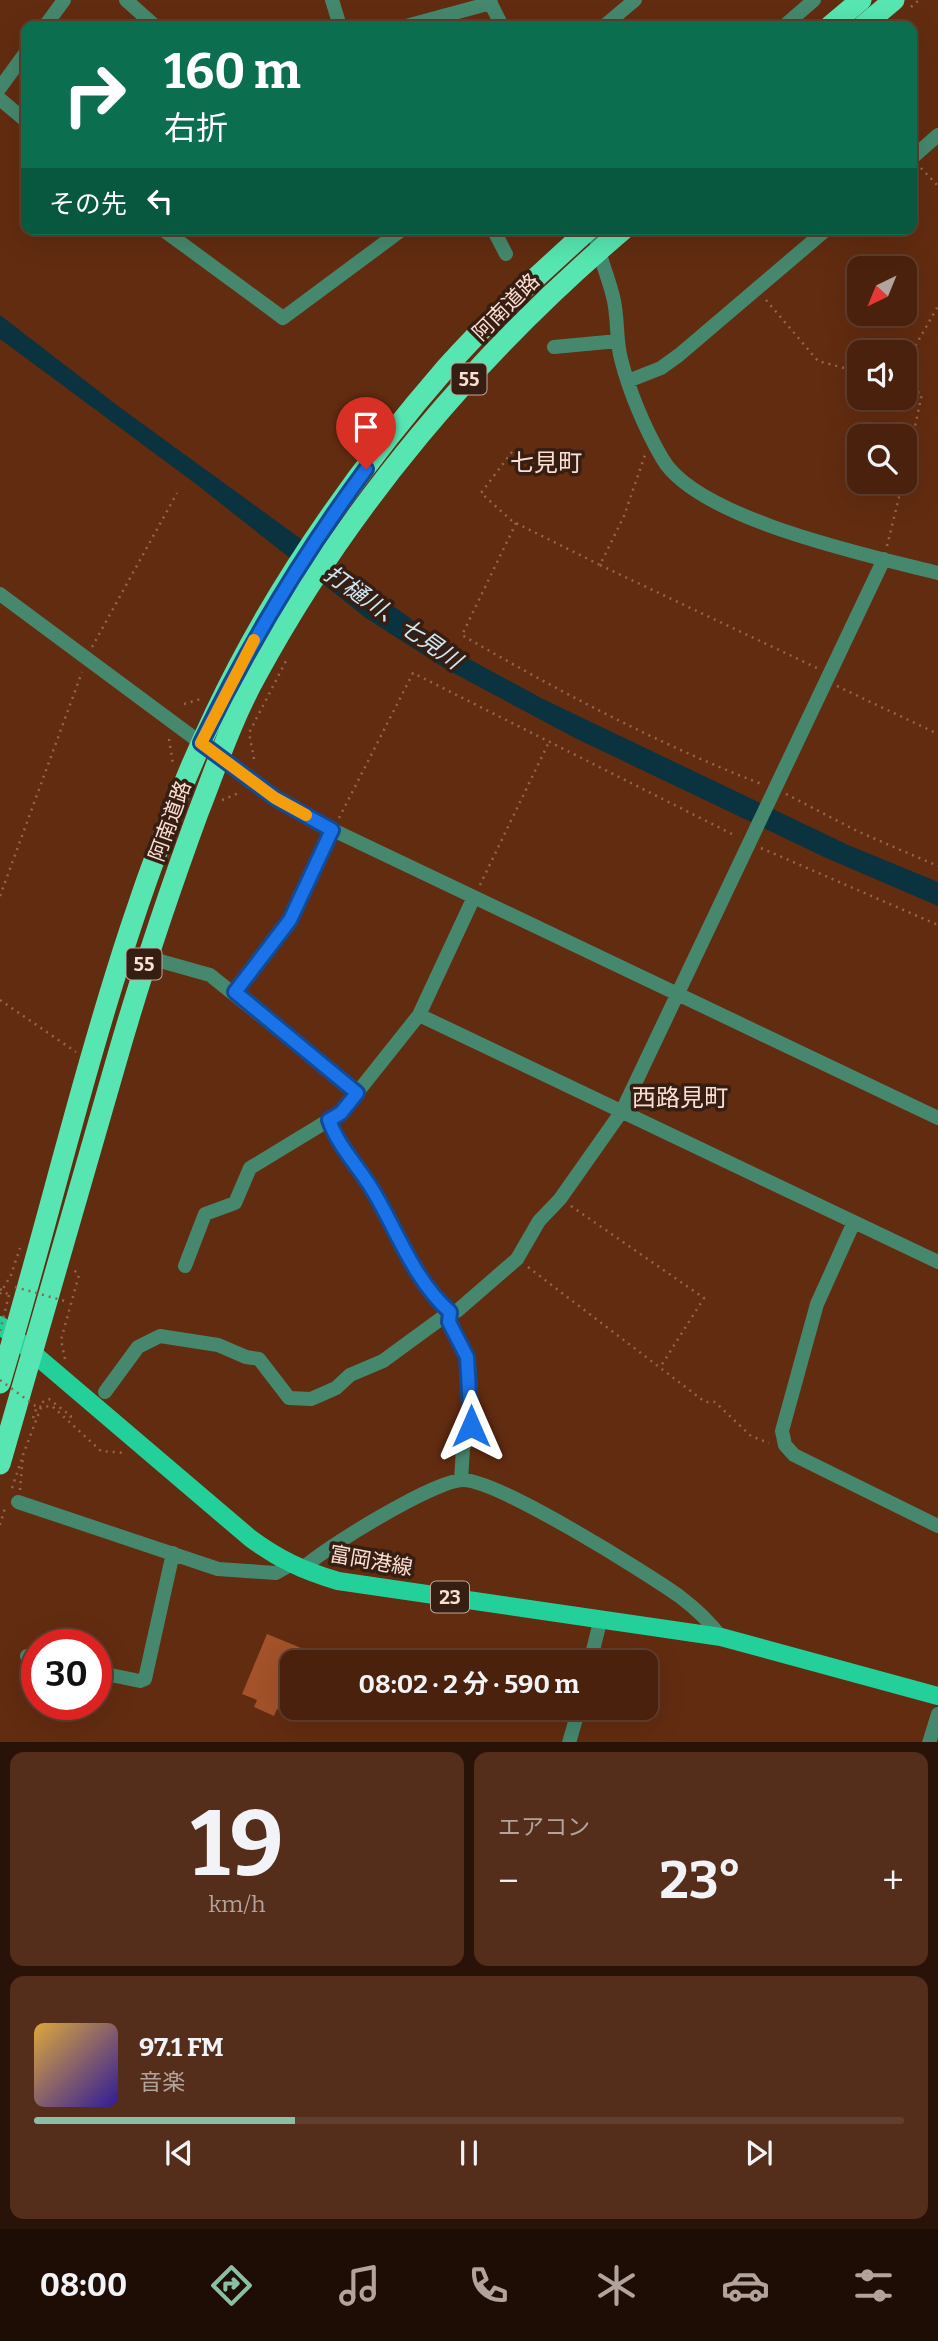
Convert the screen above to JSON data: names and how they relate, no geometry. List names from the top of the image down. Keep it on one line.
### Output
{"streets":{"highway":["阿南道路","55"],"main road":["富岡港線","23"]},"crossings":[["阿南道路","富岡港線"]],"districts":["七見町","西路見町"],"water":["打樋川、七見川"],"north":"bottom left","page":{"turn":["160 m","右折"],"then":"その先","limit":"30","trip":"08:02 · 2 分 · 590 m","tile":[["19","km/h"],"エアコン"],"heat":["−","23°","+"],"song":["97.1 FM","音楽"],"tabs":"08:00"}}
